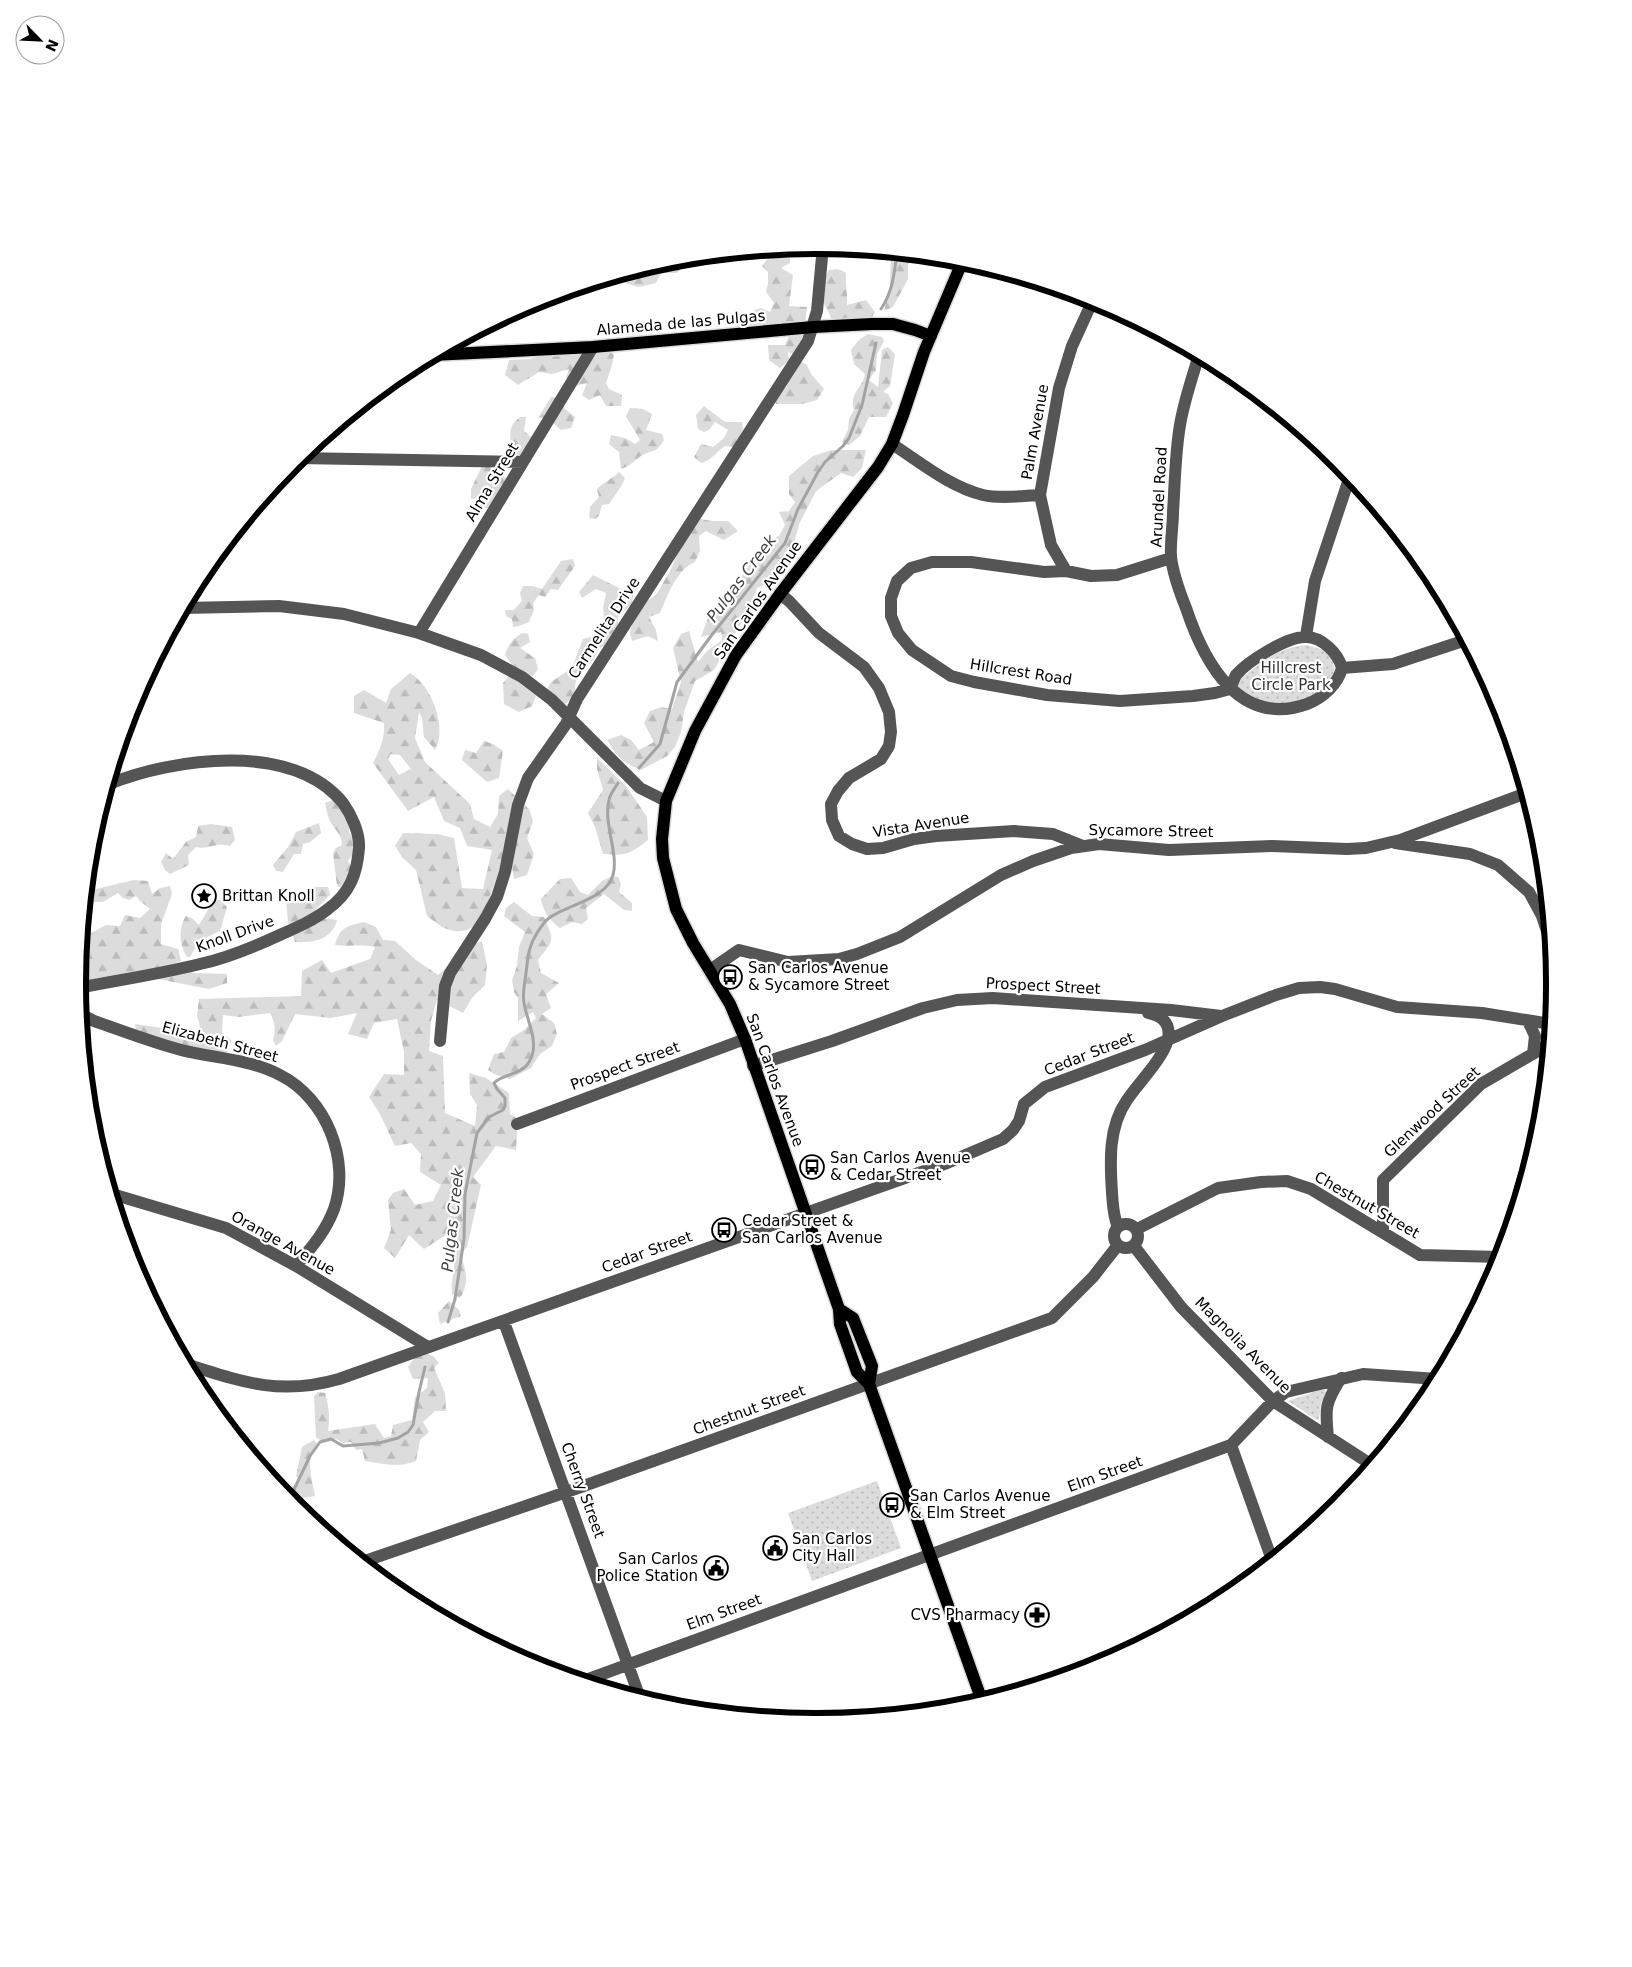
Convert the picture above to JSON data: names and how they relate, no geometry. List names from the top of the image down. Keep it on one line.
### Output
{"streets":{"main road":["Alameda de las Pulgas","San Carlos Avenue"],"street":["Palm Avenue","Alma Street","Arundel Road","Carmelita Drive","Hillcrest Road","Vista Avenue","Sycamore Street","Knoll Drive","Prospect Street","Elizabeth Street","Cedar Street","Glenwood Street","Chestnut Street","Orange Avenue","Magnolia Avenue","Elm Street","Cherry Street"]},"crossings":[["Alameda de las Pulgas","Alma Street"],["Alameda de las Pulgas","San Carlos Avenue"],["Alameda de las Pulgas","Carmelita Drive"],["Palm Avenue","Hillcrest Road"],["Arundel Road","Hillcrest Road"],["San Carlos Avenue","Vista Avenue"],["San Carlos Avenue","Sycamore Street"],["San Carlos Avenue","Prospect Street"],["San Carlos Avenue","Cedar Street"],["San Carlos Avenue","Chestnut Street"],["San Carlos Avenue","Elm Street"],["Vista Avenue","Sycamore Street"],["Prospect Street","Cedar Street"],["Elizabeth Street","Orange Avenue"],["Cedar Street","Orange Avenue"],["Cedar Street","Cherry Street"],["Glenwood Street","Chestnut Street"],["Chestnut Street","Magnolia Avenue"],["Chestnut Street","Cherry Street"],["Magnolia Avenue","Elm Street"],["Elm Street","Cherry Street"]],"water":["Pulgas Creek"],"parks":["Hillcrest Circle Park"],"places":{"place":["Brittan Knoll"],"bus stop":["San Carlos Avenue & Sycamore Street","San Carlos Avenue & Cedar Street","Cedar Street & San Carlos Avenue","San Carlos Avenue & Elm Street"],"public building":["San Carlos City Hall","San Carlos Police Station"],"pharmacy":["CVS Pharmacy"]},"north":"bottom right"}
